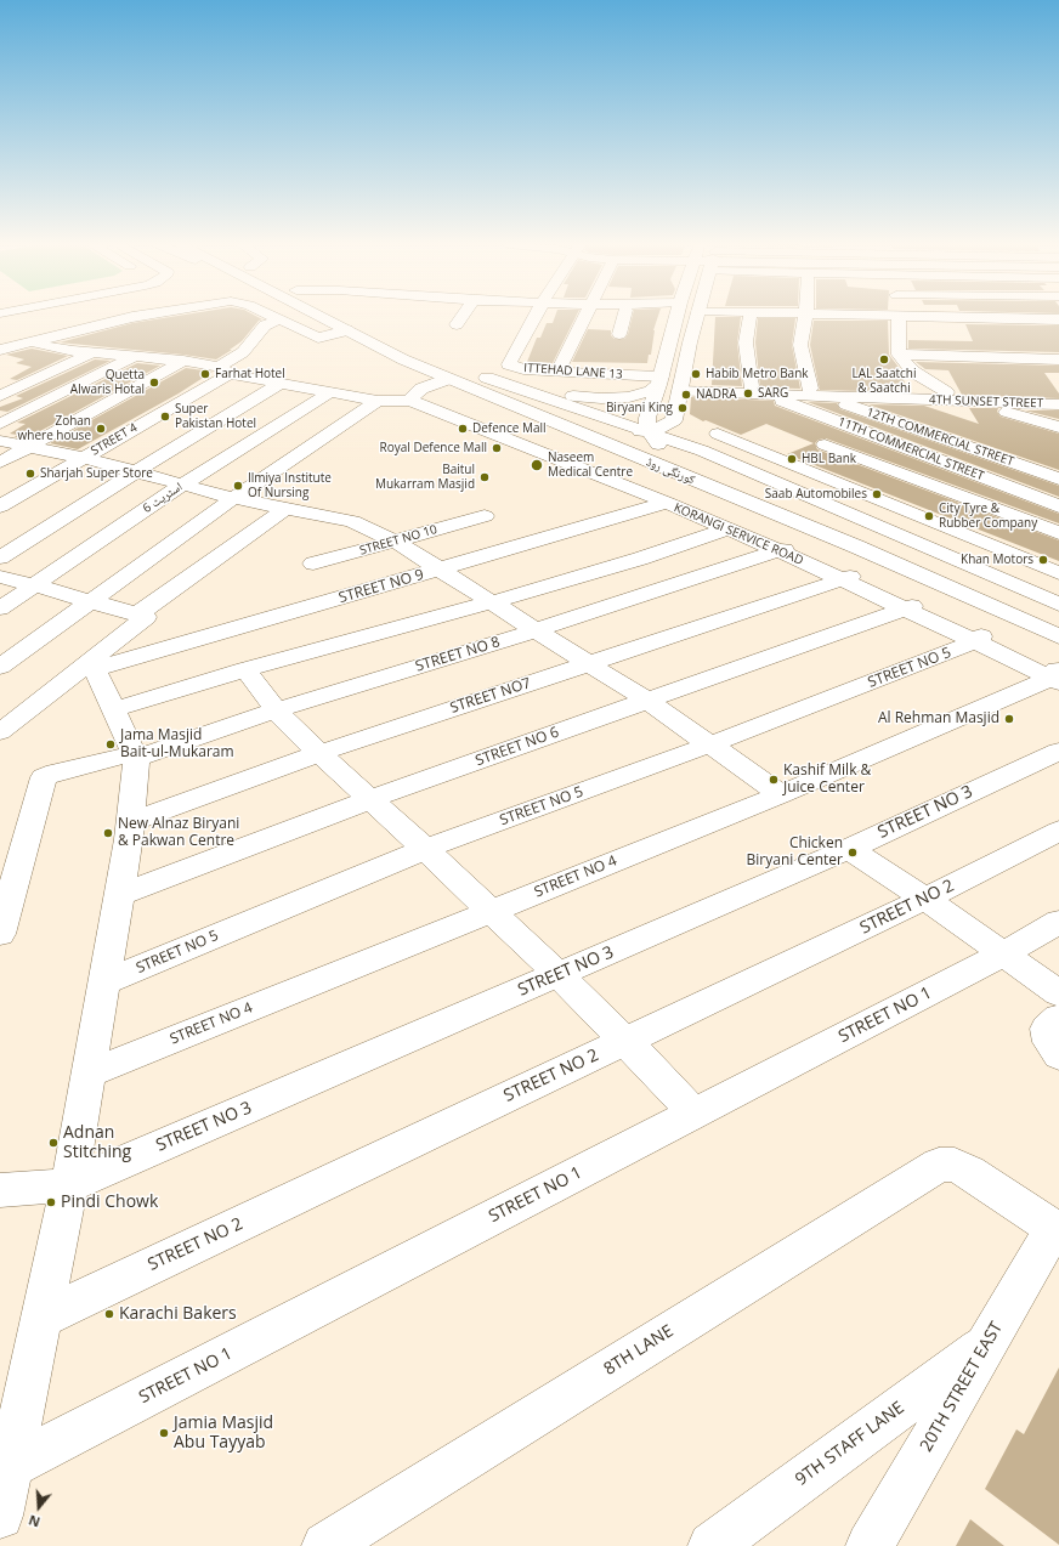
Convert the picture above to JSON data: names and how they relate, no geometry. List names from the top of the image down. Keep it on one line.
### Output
{"streets":{"street":["ITTEHAD LANE 13","4TH SUNSET STREET","12TH COMMERCIAL STREET","STREET 4","11TH COMMERCIAL STREET","کورنگی روڈ","اسٹریٹ 6","KORANGI SERVICE ROAD","STREET NO 10","STREET NO 9","STREET NO 8","STREET NO 5","STREET NO7","STREET NO 6","STREET NO 3","STREET NO 4","STREET NO 2","STREET NO 1","8TH LANE","20TH STREET EAST","9TH STAFF LANE"]},"crossings":[["4TH SUNSET STREET","12TH COMMERCIAL STREET"],["4TH SUNSET STREET","11TH COMMERCIAL STREET"],["STREET 4","KORANGI SERVICE ROAD"],["اسٹریٹ 6","KORANGI SERVICE ROAD"],["KORANGI SERVICE ROAD","STREET NO 9"],["KORANGI SERVICE ROAD","STREET NO 8"],["8TH LANE","20TH STREET EAST"],["20TH STREET EAST","9TH STAFF LANE"]],"places":["LAL Saatchi & Saatchi","Farhat Hotel","Habib Metro Bank","Quetta Alwaris Hotal","SARG","NADRA","Biryani King","Super Pakistan Hotel","Zohan where house","Defence Mall","Royal Defence Mall","HBL Bank","Naseem Medical Centre","Sharjah Super Store","Baitul Mukarram Masjid","Ilmiya Institute Of Nursing","Saab Automobiles","City Tyre & Rubber Company","Khan Motors","Al Rehman Masjid","Jama Masjid Bait-ul-Mukaram","Kashif Milk & Juice Center","New Alnaz Biryani & Pakwan Centre","Chicken Biryani Center","Adnan Stitching","Pindi Chowk","Karachi Bakers","Jamia Masjid Abu Tayyab"],"north":"bottom"}
